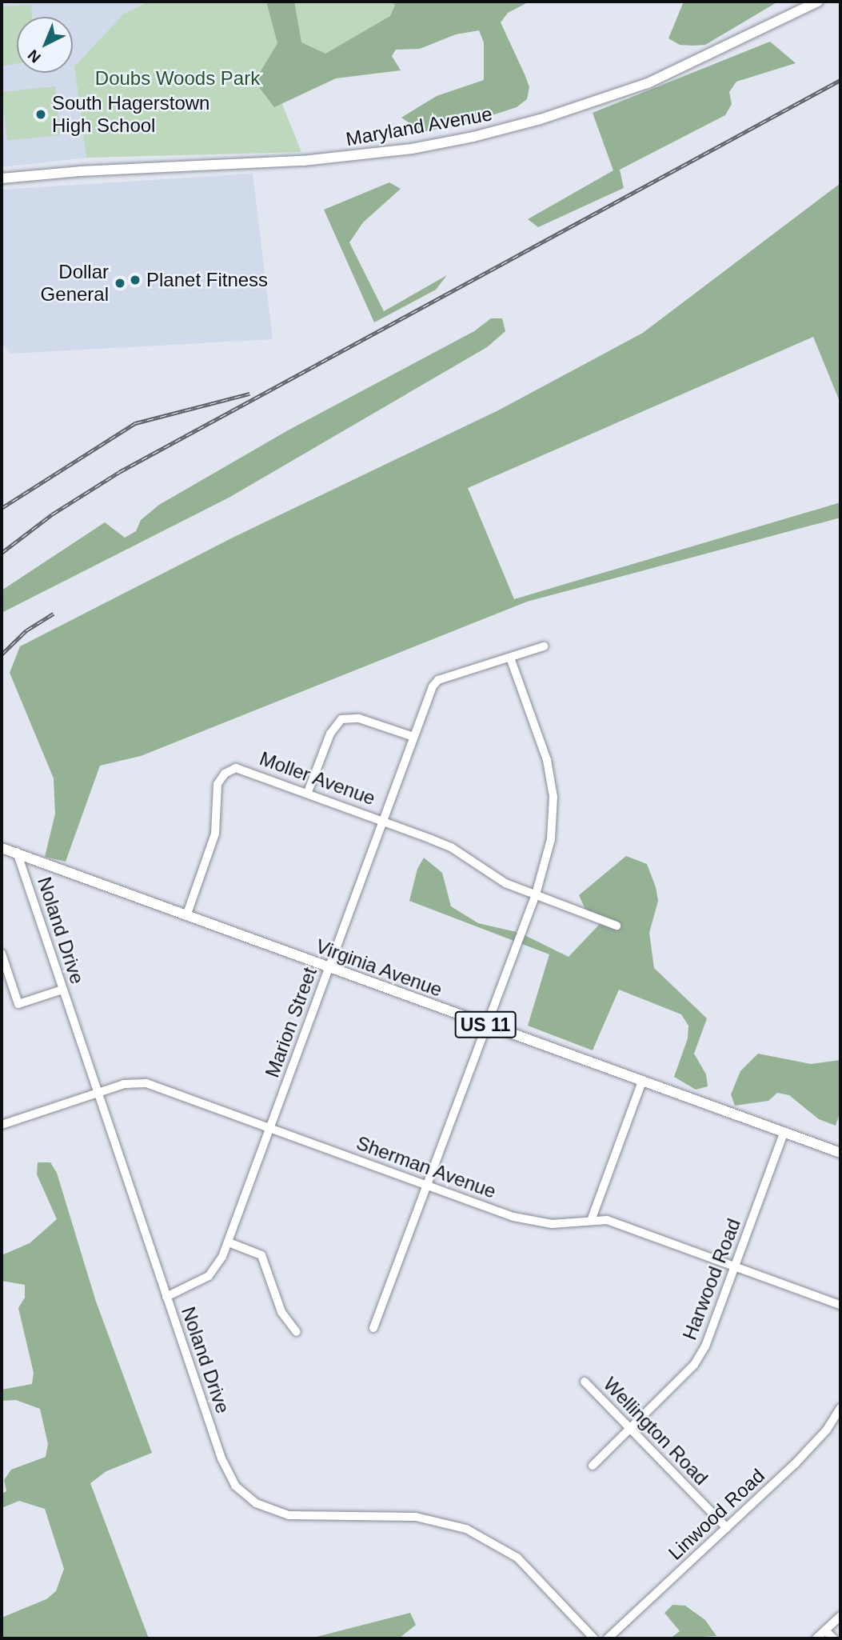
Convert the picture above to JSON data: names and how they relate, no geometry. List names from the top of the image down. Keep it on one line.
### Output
{"streets":{"main road":["Maryland Avenue","Virginia Avenue","US 11"],"street":["Moller Avenue","Noland Drive","Marion Street","Sherman Avenue","Harwood Road","Wellington Road","Linwood Road"]},"crossings":[["Moller Avenue","Virginia Avenue"],["Moller Avenue","Marion Street"],["Noland Drive","Virginia Avenue"],["Noland Drive","Marion Street"],["Noland Drive","Sherman Avenue"],["Virginia Avenue","Marion Street"],["Virginia Avenue","Harwood Road"],["Marion Street","Sherman Avenue"],["Sherman Avenue","Harwood Road"],["Harwood Road","Wellington Road"],["Wellington Road","Linwood Road"]],"parks":["Doubs Woods Park"],"places":["South Hagerstown High School","Planet Fitness","Dollar General"],"north":"bottom left"}
